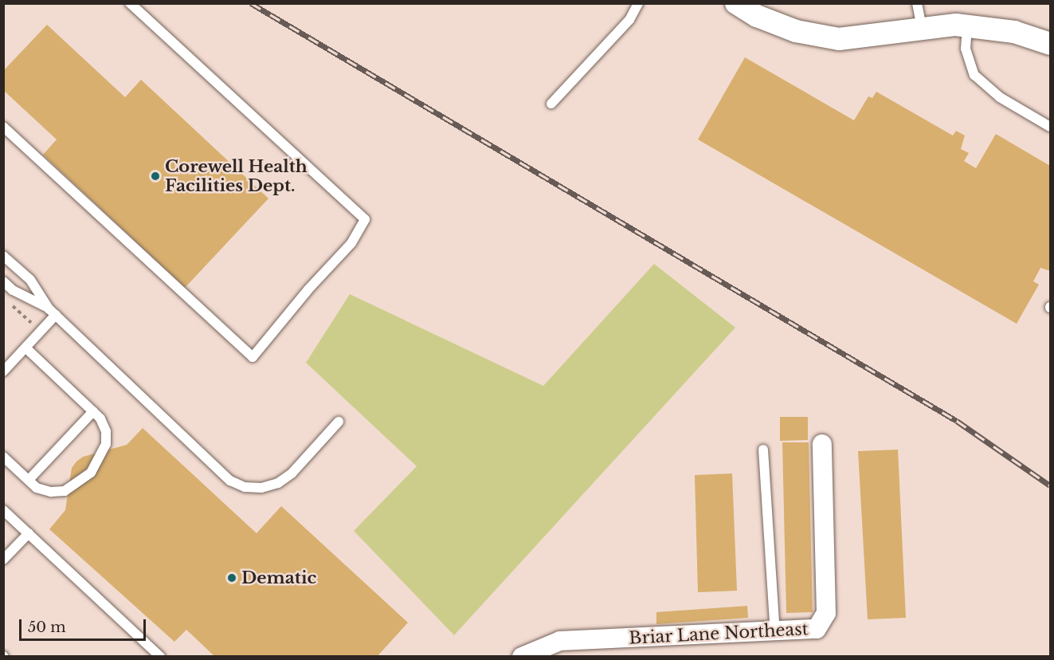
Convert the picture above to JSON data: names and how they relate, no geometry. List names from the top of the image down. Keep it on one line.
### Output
{"streets":{"street":["Briar Lane Northeast"]},"places":["Corewell Health Facilities Dept.","Dematic"],"scale_bar":"50 m"}
